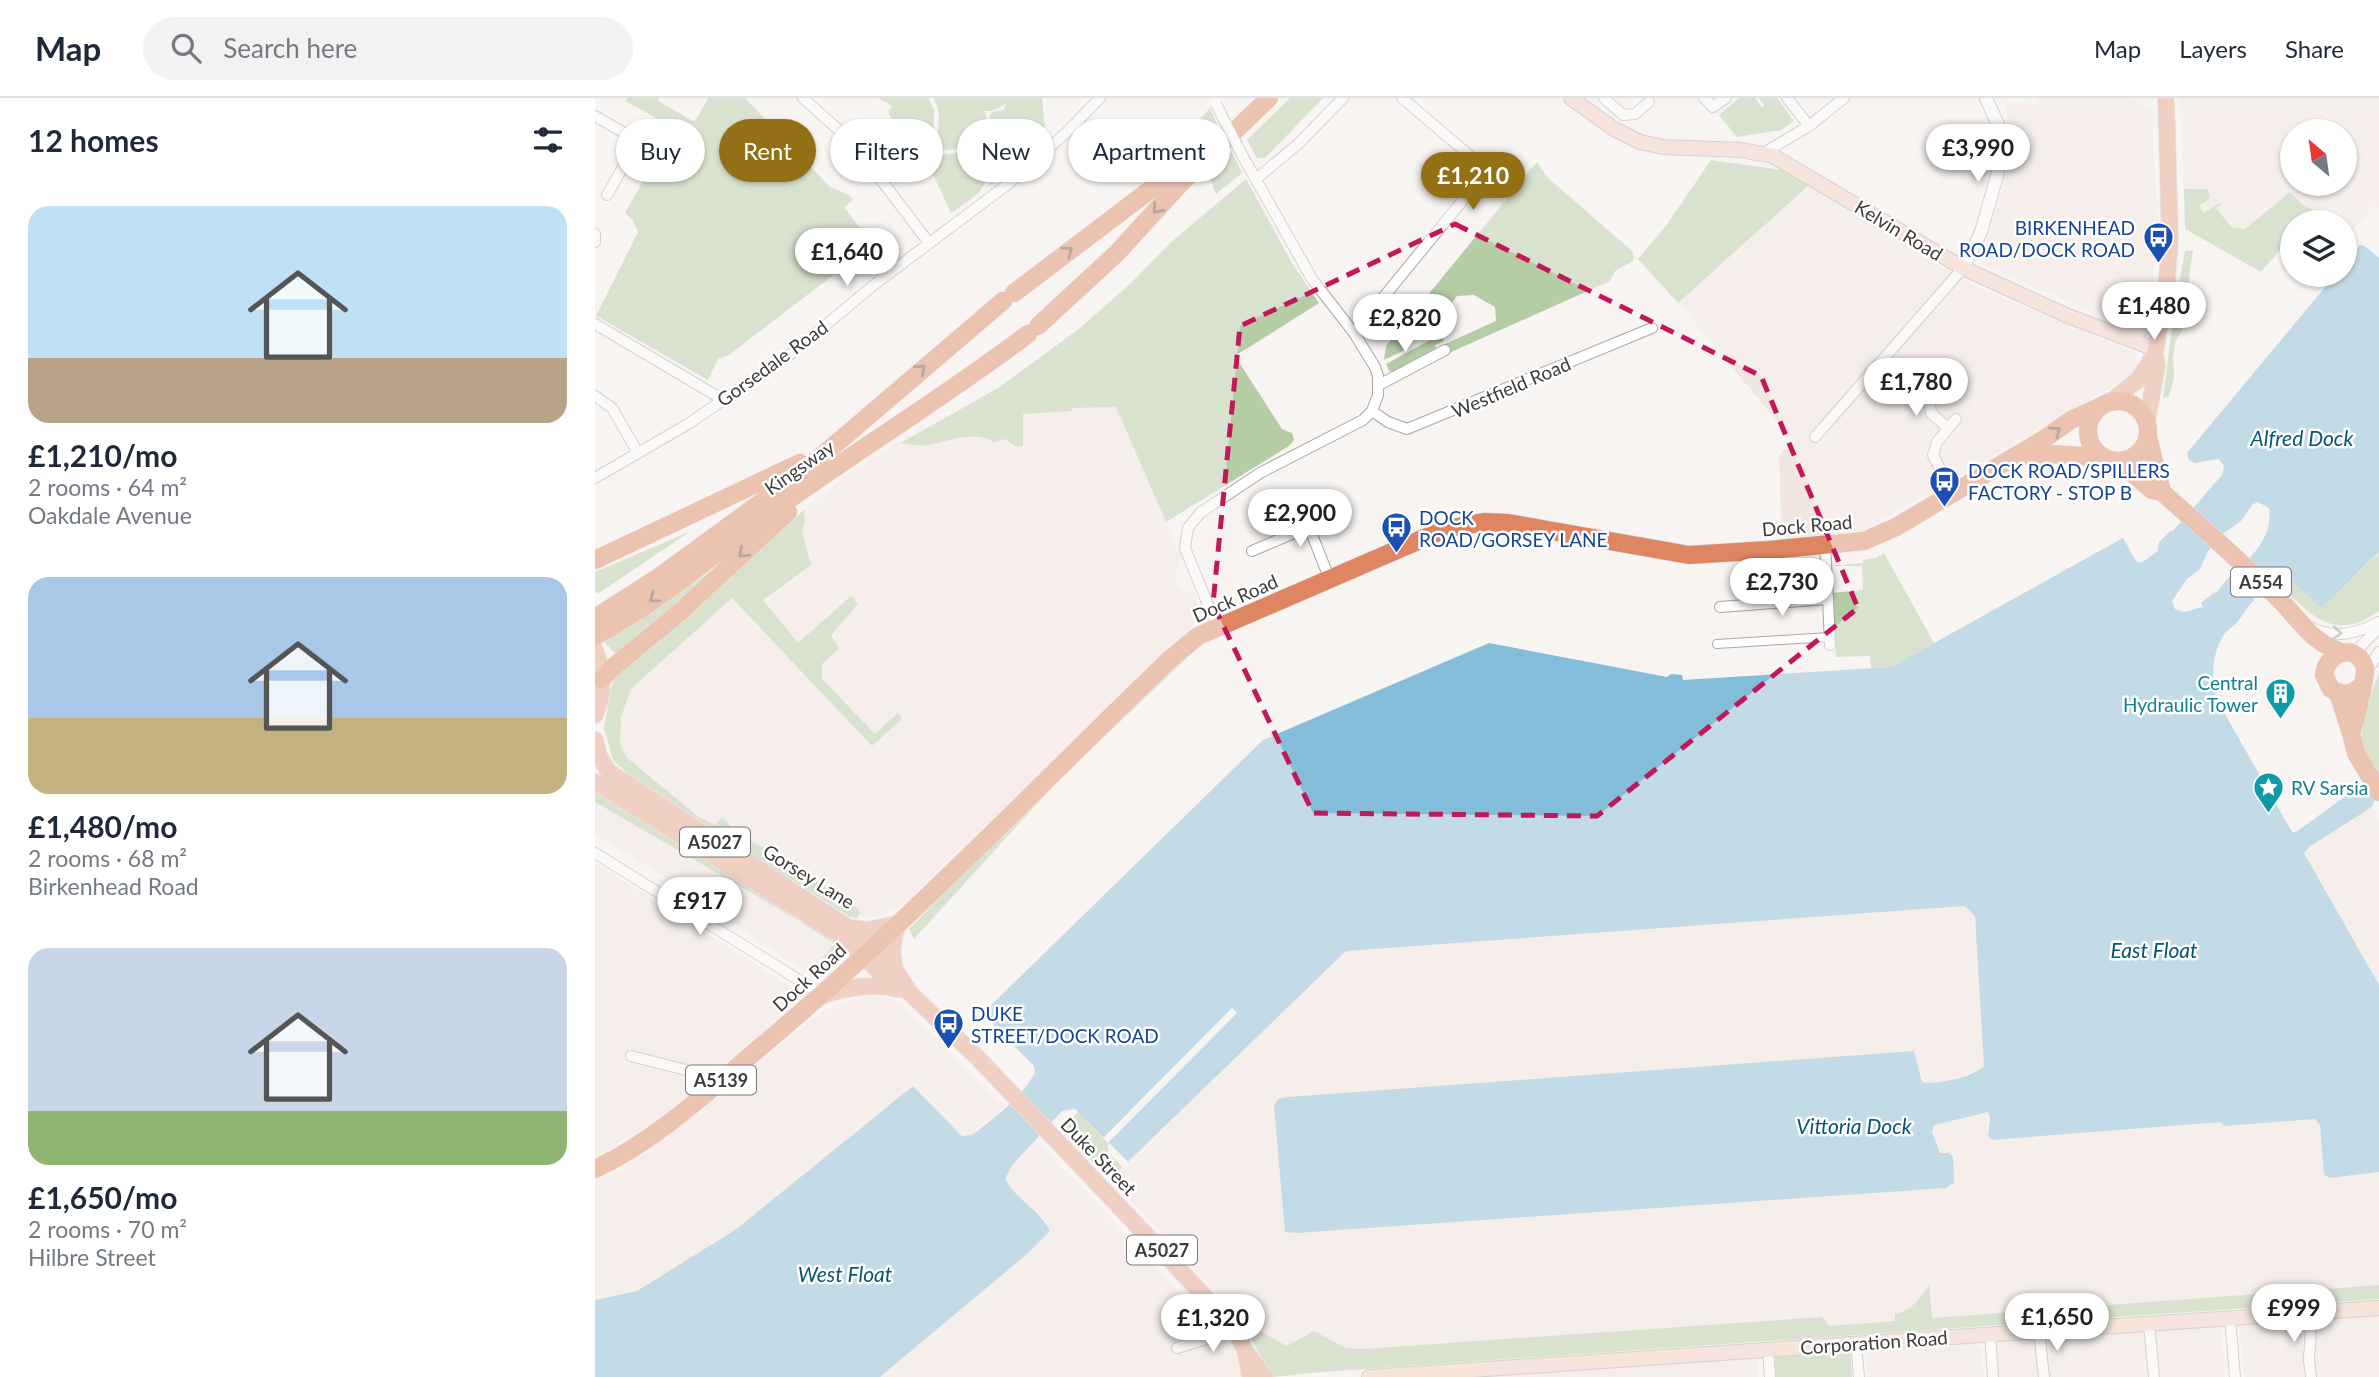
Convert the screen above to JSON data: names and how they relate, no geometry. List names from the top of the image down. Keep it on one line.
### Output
{"streets":{"highway":["Kingsway","Dock Road","A554","A5139"],"main road":["Kelvin Road","A5027","Gorsey Lane","Duke Street","Corporation Road"],"street":["Gorsedale Road","Westfield Road"]},"crossings":[["Dock Road","A554"],["Dock Road","Gorsey Lane"],["Dock Road","Duke Street"],["Gorsey Lane","Duke Street"]],"water":["Alfred Dock","East Float","Vittoria Dock","West Float"],"places":{"bus stop":["BIRKENHEAD ROAD/DOCK ROAD","DOCK ROAD/SPILLERS FACTORY - STOP B","DOCK ROAD/GORSEY LANE","DUKE STREET/DOCK ROAD"],"building":["Central Hydraulic Tower"],"place":["RV Sarsia"]},"north":"top left","page":{"header":"Map","search":"Search here","nav":["Map","Layers","Share"],"heading":"12 homes","chip":["Buy","Rent","Filters","New","Apartment"],"price":["£3,990","£1,210","£1,640","£1,480","£2,820","£1,780","£2,900","£2,730","£917","£999","£1,650","£1,320"],"list":[{"name":"£1,210/mo","note":"2 rooms · 64 m² · Oakdale Avenue"},{"name":"£1,480/mo","note":"2 rooms · 68 m² · Birkenhead Road"},{"name":"£1,650/mo","note":"2 rooms · 70 m² · Hilbre Street"}]}}
